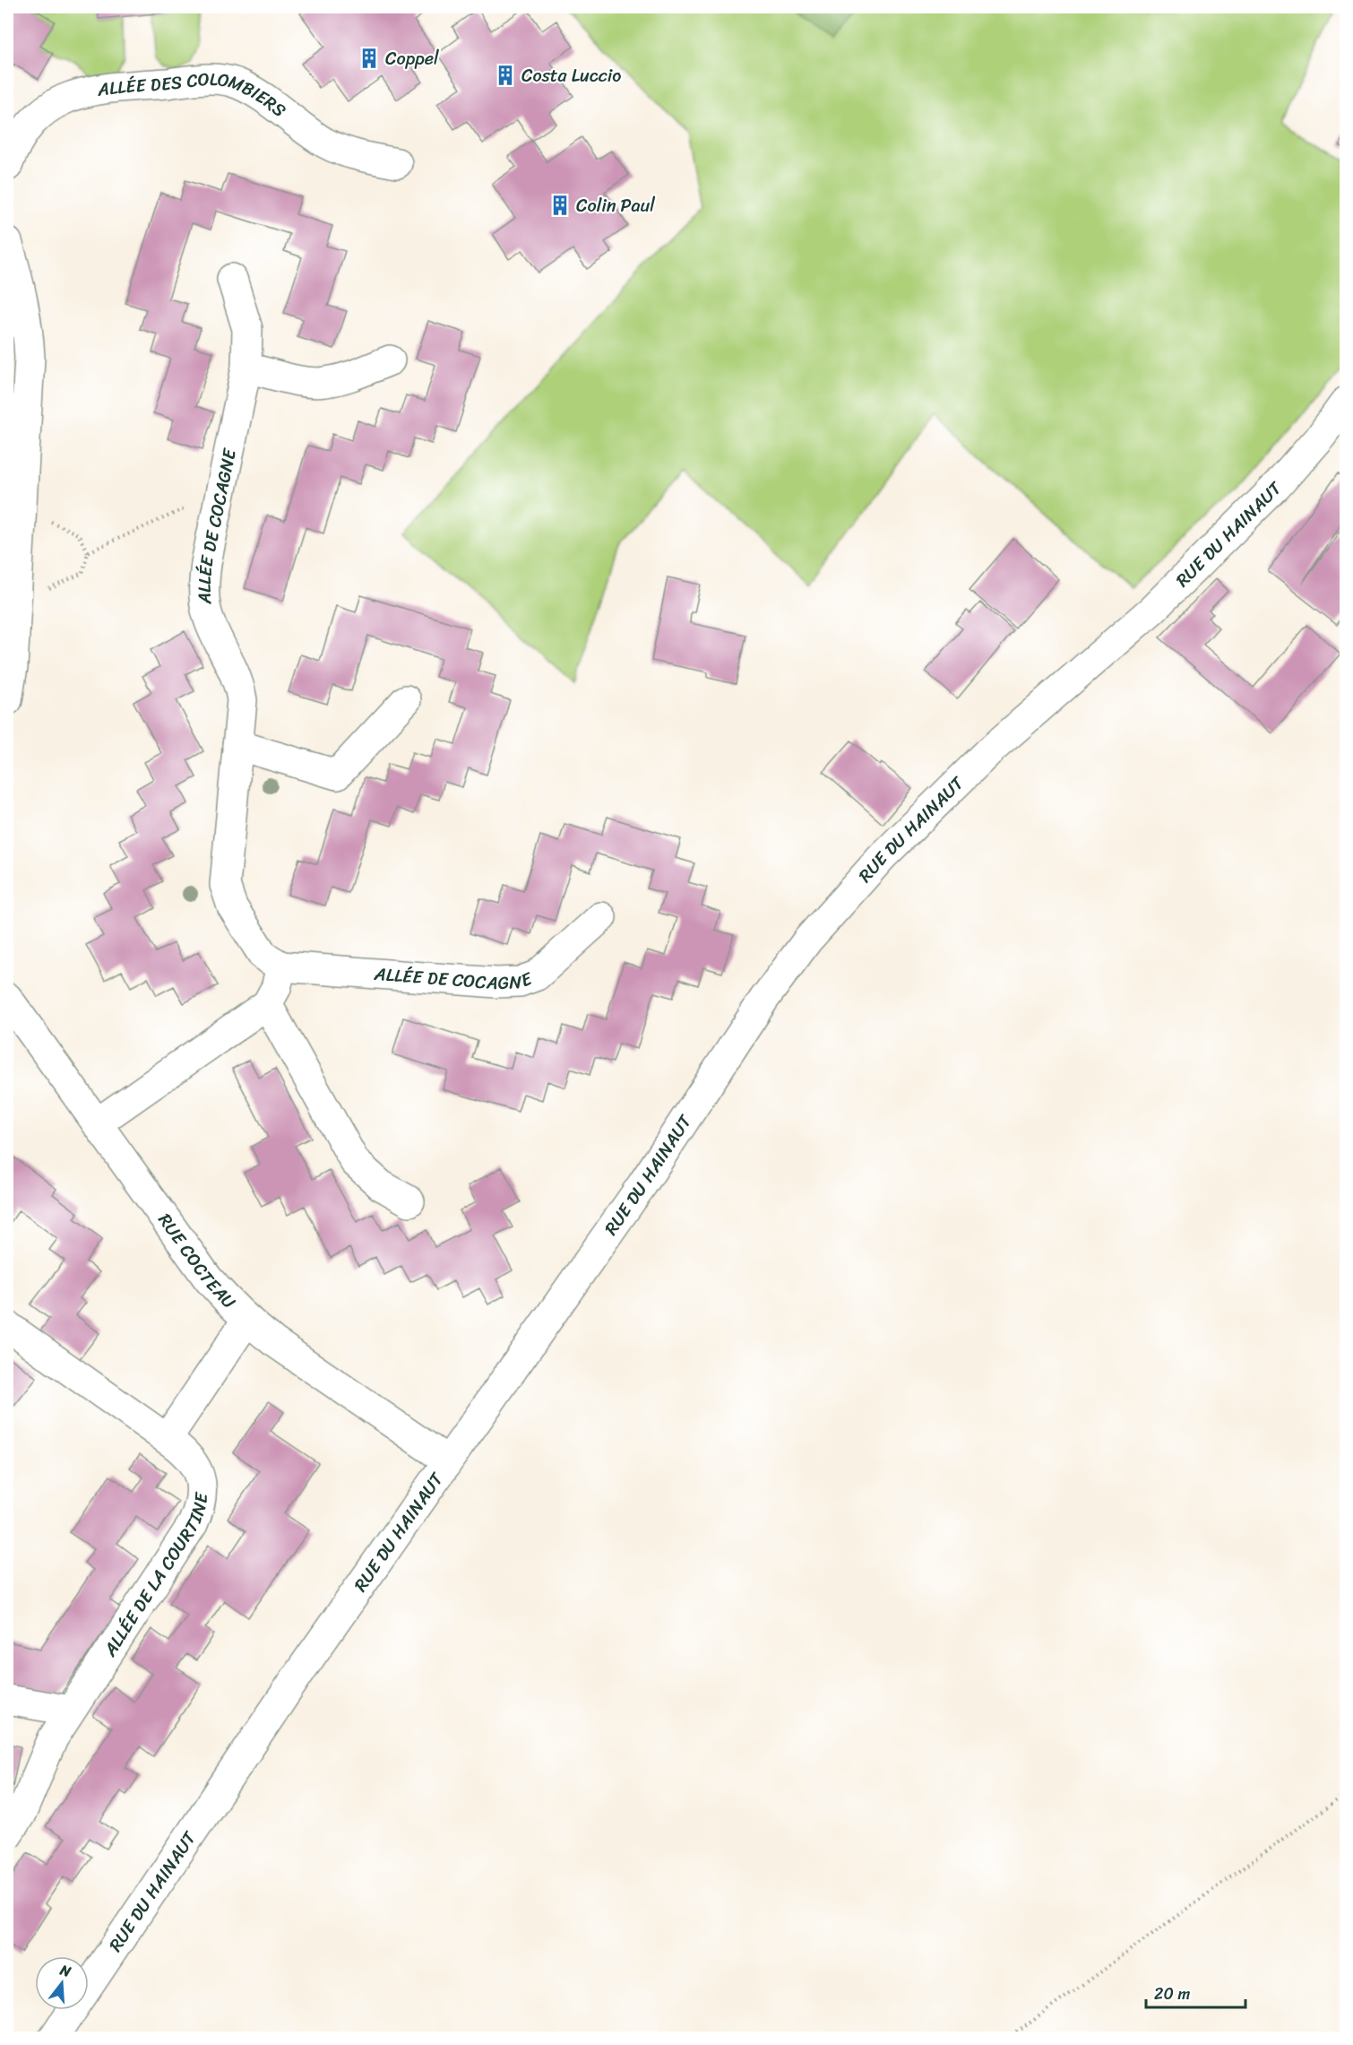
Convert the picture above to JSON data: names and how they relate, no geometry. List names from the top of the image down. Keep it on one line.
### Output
{"streets":{"street":["ALLÉE DES COLOMBIERS","ALLÉE DE COCAGNE","RUE DU HAINAUT","RUE COCTEAU","ALLÉE DE LA COURTINE"]},"crossings":[["RUE DU HAINAUT","RUE COCTEAU"]],"places":{"building":["Coppel","Costa Luccio","Colin Paul"]},"scale_bar":"20 m","north":"top"}
